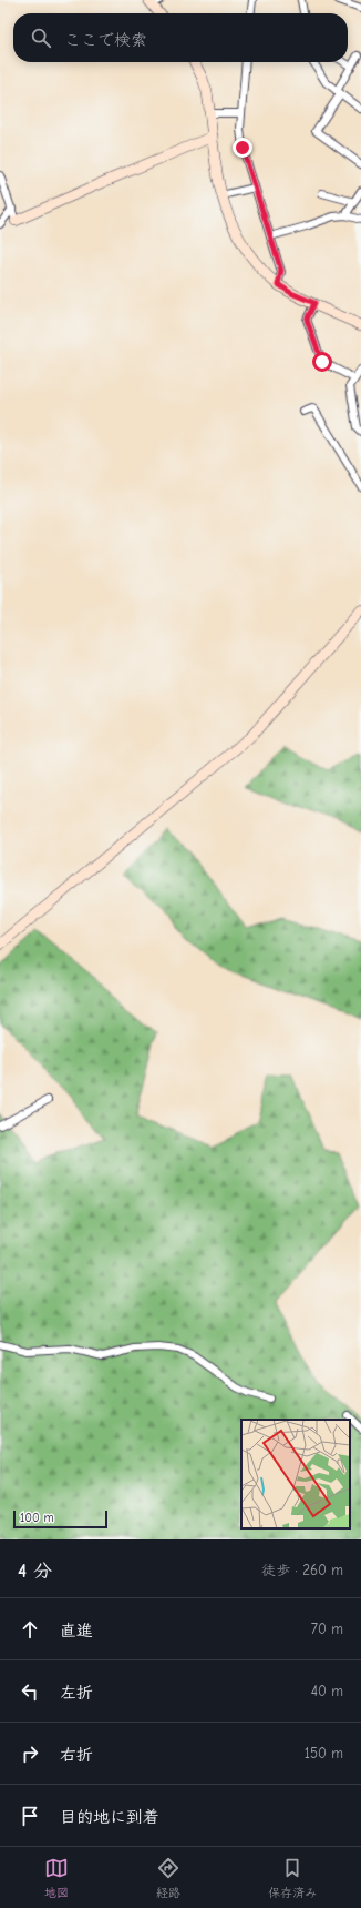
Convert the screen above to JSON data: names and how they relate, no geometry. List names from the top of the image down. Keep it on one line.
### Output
{"scale_bar":"100 m","page":{"search":"ここで検索","scale":"100 m","heading":["4 分","徒歩 · 260 m"],"list":[["直進","70 m"],["左折","40 m"],["右折","150 m"],"目的地に到着"],"nav":["地図","経路","保存済み"]}}
